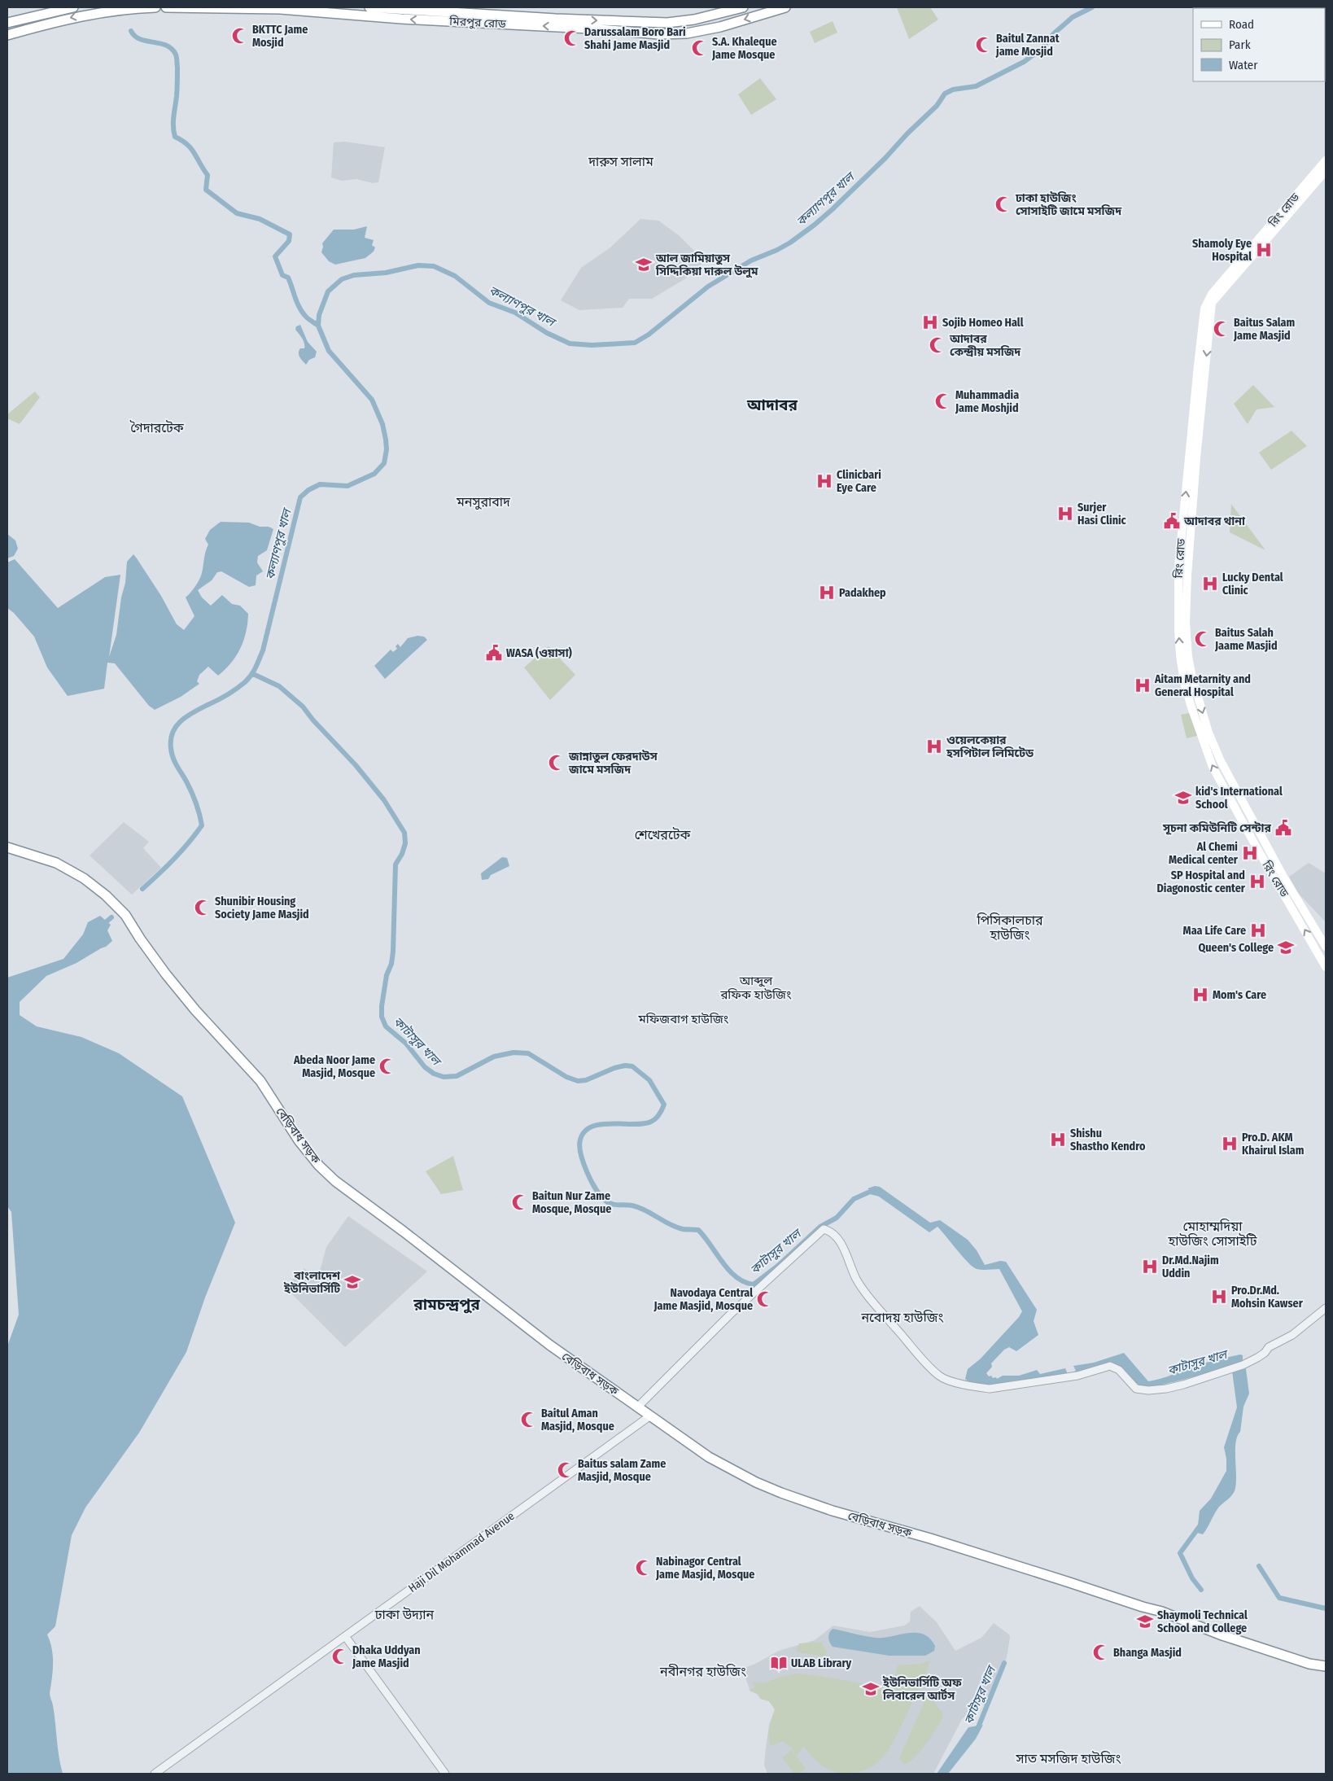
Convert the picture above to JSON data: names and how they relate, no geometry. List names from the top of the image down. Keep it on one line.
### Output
{"streets":{"highway":["মিরপুর রোড","বেড়িবাধ সড়ক"],"main road":["রিং রোড"],"street":["Haji Dil Mohammad Avenue"]},"crossings":[["বেড়িবাধ সড়ক","Haji Dil Mohammad Avenue"]],"districts":["দারুস সালাম","আদাবর","গৈদারটেক","মনসুরাবাদ","শেখেরটেক","পিসিকালচার হাউজিং","আব্দুল রফিক হাউজিং","মফিজবাগ হাউজিং","মোহাম্মদিয়া হাউজিং সোসাইটি","রামচন্দ্রপুর","নবোদয় হাউজিং","ঢাকা উদ্যান","নবীনগর হাউজিং","সাত মসজিদ হাউজিং"],"water":["কল্যাণপুর খাল","কাটাসুর খাল"],"places":{"mosque":["BKTTC Jame Mosjid","Darussalam Boro Bari Shahi Jame Masjid","Baitul Zannat jame Mosjid","S.A. Khaleque Jame Mosque","ঢাকা হাউজিং সোসাইটি জামে মসজিদ","Baitus Salam Jame Masjid","আদাবর কেন্দ্রীয় মসজিদ","Muhammadia Jame Moshjid","Baitus Salah Jaame Masjid","জান্নাতুল ফেরদাউস জামে মসজিদ","Shunibir Housing Society Jame Masjid","Abeda Noor Jame Masjid, Mosque","Baitun Nur Zame Mosque, Mosque","Navodaya Central Jame Masjid, Mosque","Baitul Aman Masjid, Mosque","Baitus salam Zame Masjid, Mosque","Nabinagor Central Jame Masjid, Mosque","Bhanga Masjid","Dhaka Uddyan Jame Masjid"],"hospital":["Shamoly Eye Hospital","Sojib Homeo Hall","Clinicbari Eye Care","Surjer Hasi Clinic","Lucky Dental Clinic","Padakhep","Aitam Metarnity and General Hospital","ওয়েলকেয়ার হসপিটাল লিমিটেড","Al Chemi Medical center","SP Hospital and Diagonostic center","Maa Life Care","Mom's Care","Shishu Shastho Kendro","Pro.D. AKM Khairul Islam","Dr.Md.Najim Uddin","Pro.Dr.Md. Mohsin Kawser"],"school or university":["আল জামিয়াতুস সিদ্দিকিয়া দারুল উলুম","kid's International School","Queen's College","বাংলাদেশ ইউনিভার্সিটি","Shaymoli Technical School and College","ইউনিভার্সিটি অফ লিবারেল আর্টস"],"public building":["আদাবর থানা","WASA (ওয়াসা)","সূচনা কমিউনিটি সেন্টার"],"library":["ULAB Library"]},"legend":["Road","Park","Water"]}
